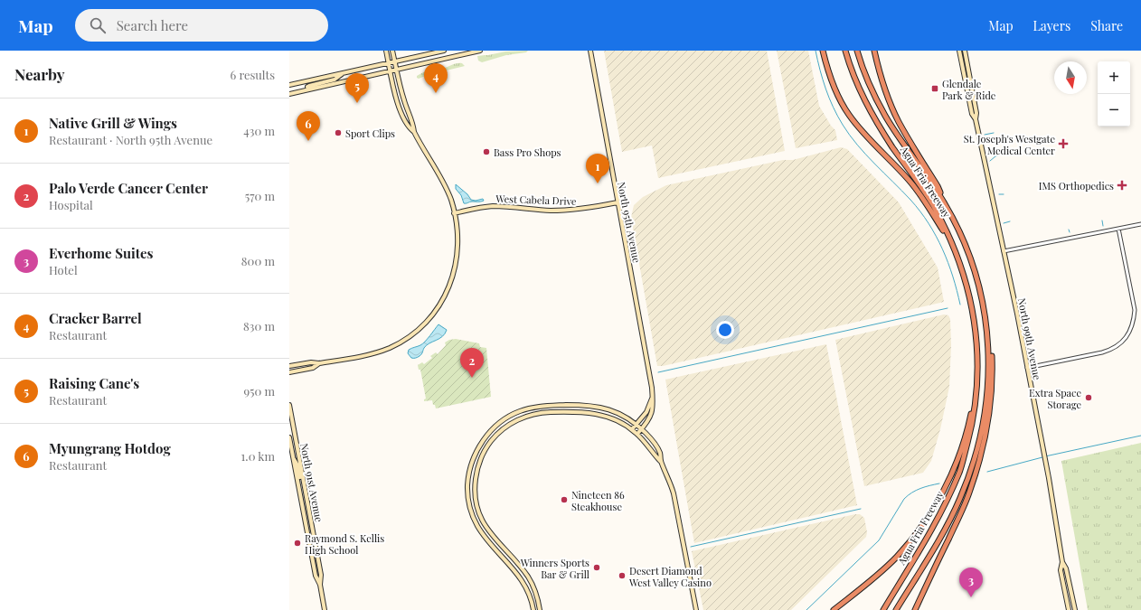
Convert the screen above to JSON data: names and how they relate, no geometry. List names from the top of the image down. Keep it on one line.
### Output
{"streets":{"highway":["Agua Fria Freeway"],"street":["West Cabela Drive","North 95th Avenue","North 99th Avenue","North 91st Avenue"]},"crossings":[["West Cabela Drive","North 95th Avenue"]],"places":{"transit":["Glendale Park & Ride"],"other":["Sport Clips","Bass Pro Shops","Extra Space Storage","Nineteen 86 Steakhouse","Raymond S. Kellis High School","Winners Sports Bar & Grill","Desert Diamond West Valley Casino"],"health":["St. Joseph's Westgate Medical Center","IMS Orthopedics"]},"north":"bottom","page":{"header":"Map","search":"Search here","nav":["Map","Layers","Share"],"heading":["Nearby","6 results"],"map_buttons":["+","−"],"pins":["4","5","6","1","2","3"],"list":[{"mark":"1","name":"Native Grill & Wings","note":"Restaurant · North 95th Avenue","value":"430 m"},{"mark":"2","name":"Palo Verde Cancer Center","note":"Hospital","value":"570 m"},{"mark":"3","name":"Everhome Suites","note":"Hotel","value":"800 m"},{"mark":"4","name":"Cracker Barrel","note":"Restaurant","value":"830 m"},{"mark":"5","name":"Raising Cane's","note":"Restaurant","value":"950 m"},{"mark":"6","name":"Myungrang Hotdog","note":"Restaurant","value":"1.0 km"}]}}
